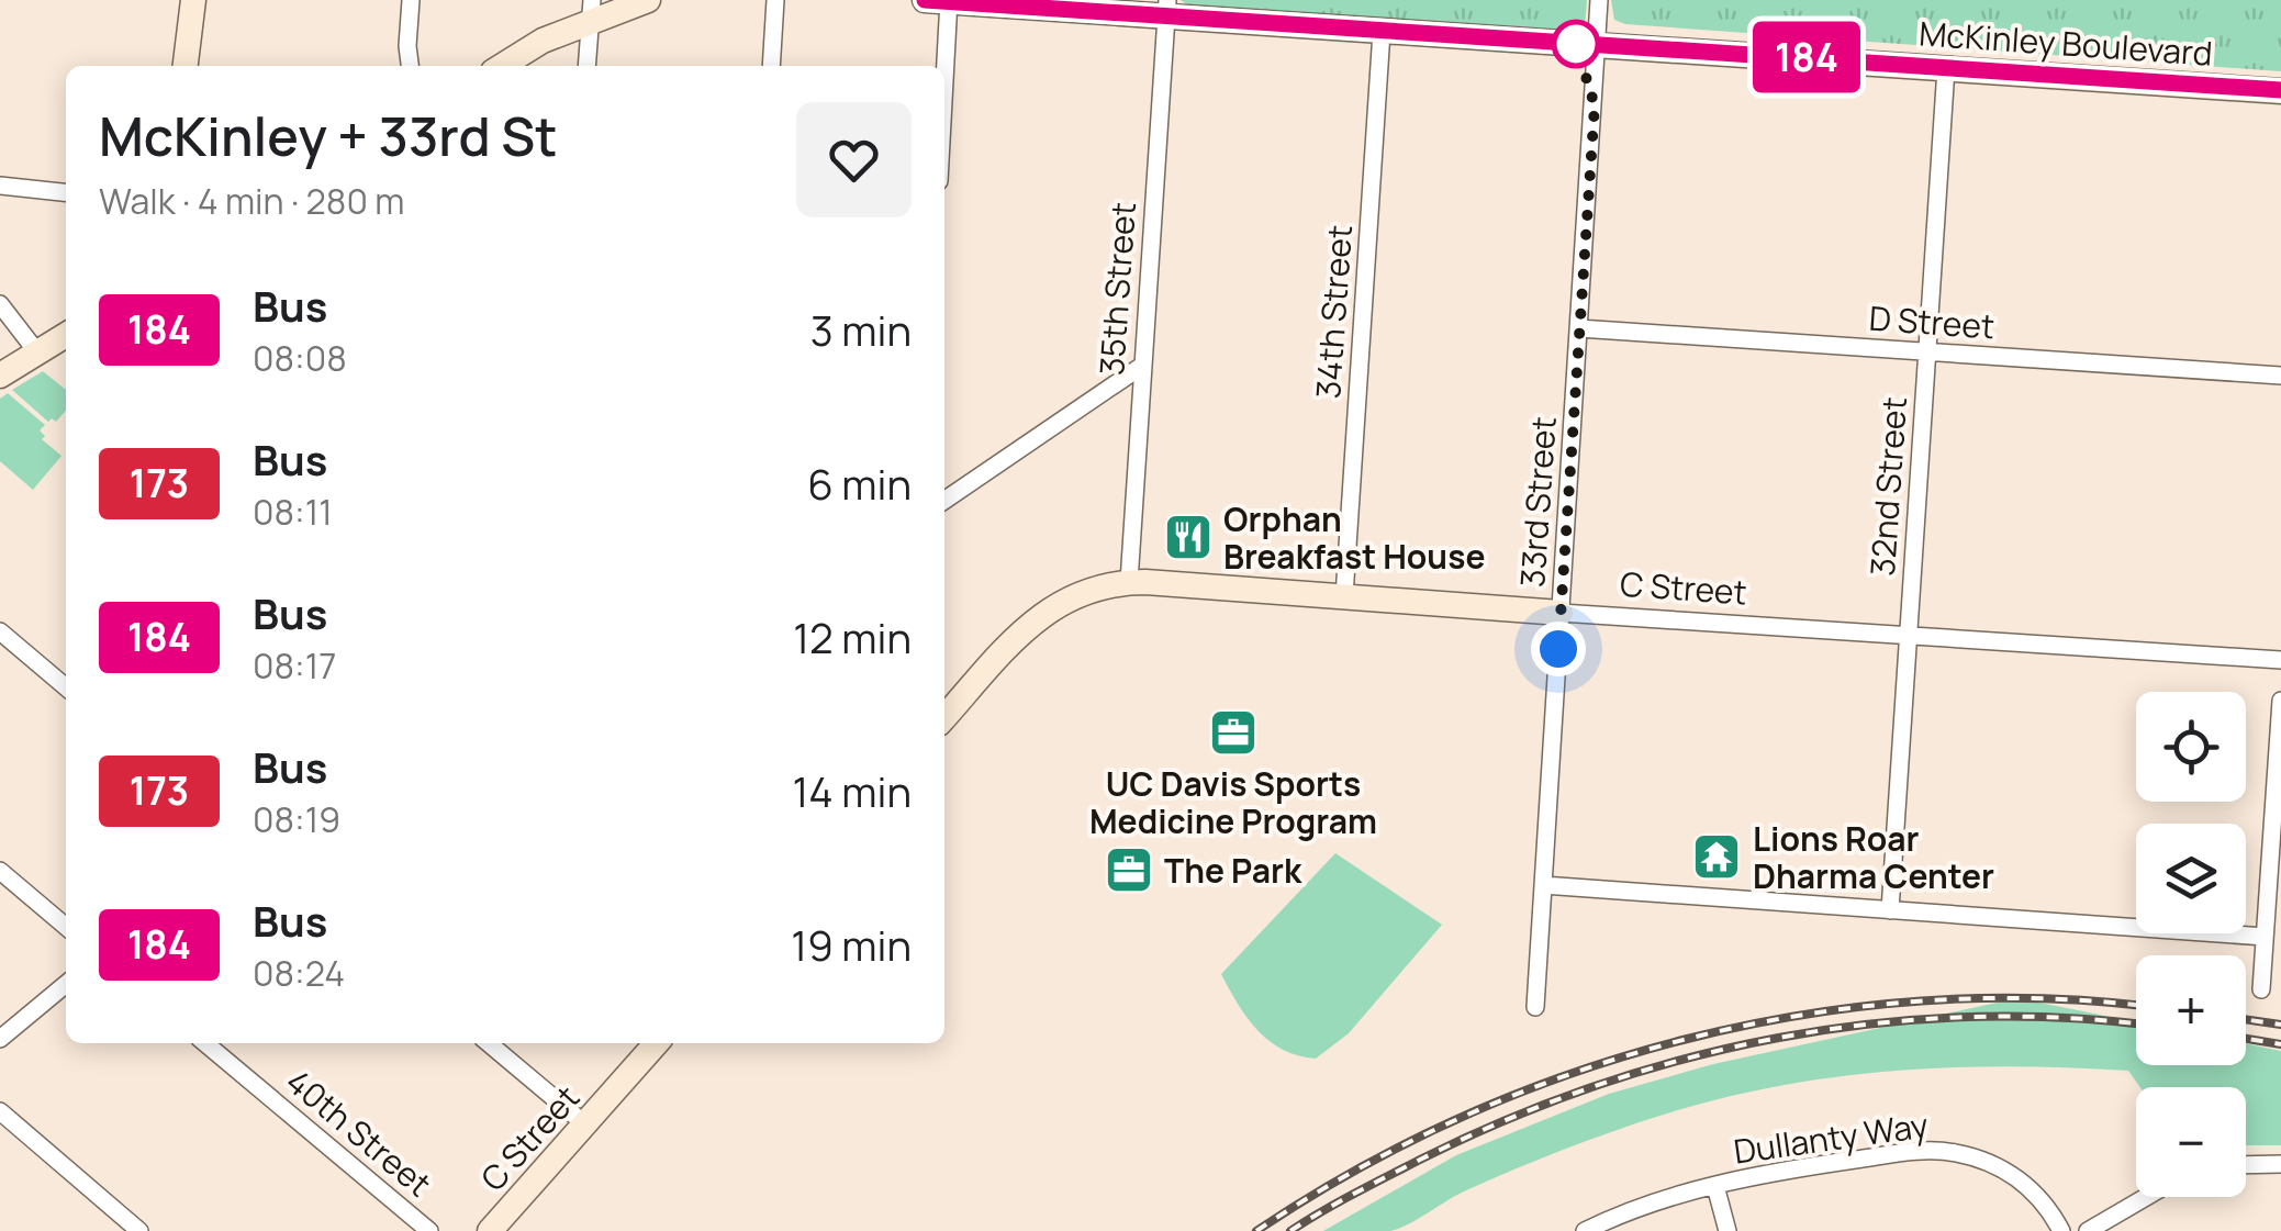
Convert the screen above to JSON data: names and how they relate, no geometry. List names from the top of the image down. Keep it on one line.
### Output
{"streets":{"street":["McKinley Boulevard","35th Street","34th Street","D Street","32nd Street","33rd Street","C Street","40th Street","Dullanty Way"]},"crossings":[["McKinley Boulevard","35th Street"],["McKinley Boulevard","34th Street"],["McKinley Boulevard","32nd Street"],["McKinley Boulevard","33rd Street"],["35th Street","C Street"],["34th Street","C Street"],["D Street","32nd Street"],["D Street","33rd Street"],["32nd Street","C Street"],["33rd Street","C Street"]],"places":{"restaurant":["Orphan Breakfast House"],"office":["UC Davis Sports Medicine Program","The Park"],"temple":["Lions Roar Dharma Center"]},"lines":["bus line 184"],"page":{"on_map":"184","heading":["McKinley + 33rd St","Walk · 4 min · 280 m"],"list":[{"mark":"184","name":"Bus","note":"08:08","value":"3 min"},{"mark":"173","name":"Bus","note":"08:11","value":"6 min"},{"mark":"184","name":"Bus","note":"08:17","value":"12 min"},{"mark":"173","name":"Bus","note":"08:19","value":"14 min"},{"mark":"184","name":"Bus","note":"08:24","value":"19 min"}],"map_buttons":["+","−"]}}
